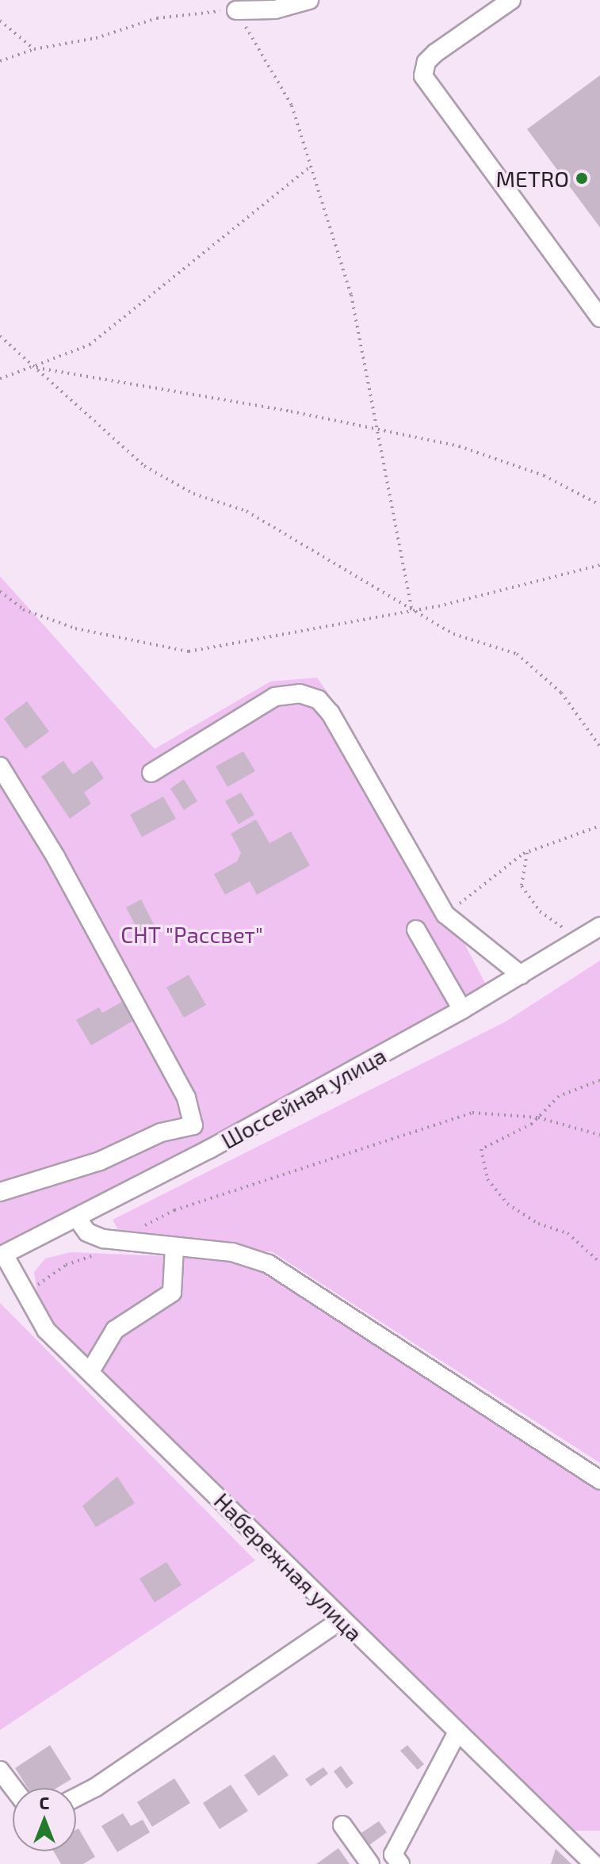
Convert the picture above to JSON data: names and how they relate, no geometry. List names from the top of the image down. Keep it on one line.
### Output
{"streets":{"street":["Шоссейная улица","Набережная улица"]},"crossings":[["Шоссейная улица","Набережная улица"]],"parks":["СНТ \"Рассвет\""],"places":["METRO"],"north":"top"}
